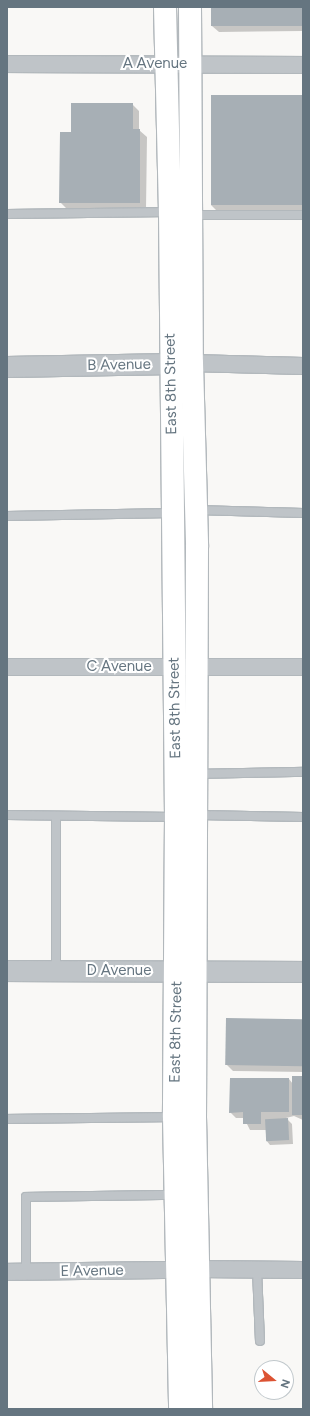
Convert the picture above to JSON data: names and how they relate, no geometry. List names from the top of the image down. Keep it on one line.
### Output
{"streets":{"main road":["East 8th Street"],"street":["A Avenue","B Avenue","C Avenue","D Avenue","E Avenue"]},"crossings":[["A Avenue","East 8th Street"],["B Avenue","East 8th Street"],["East 8th Street","C Avenue"],["East 8th Street","D Avenue"],["East 8th Street","E Avenue"]],"north":"right"}
